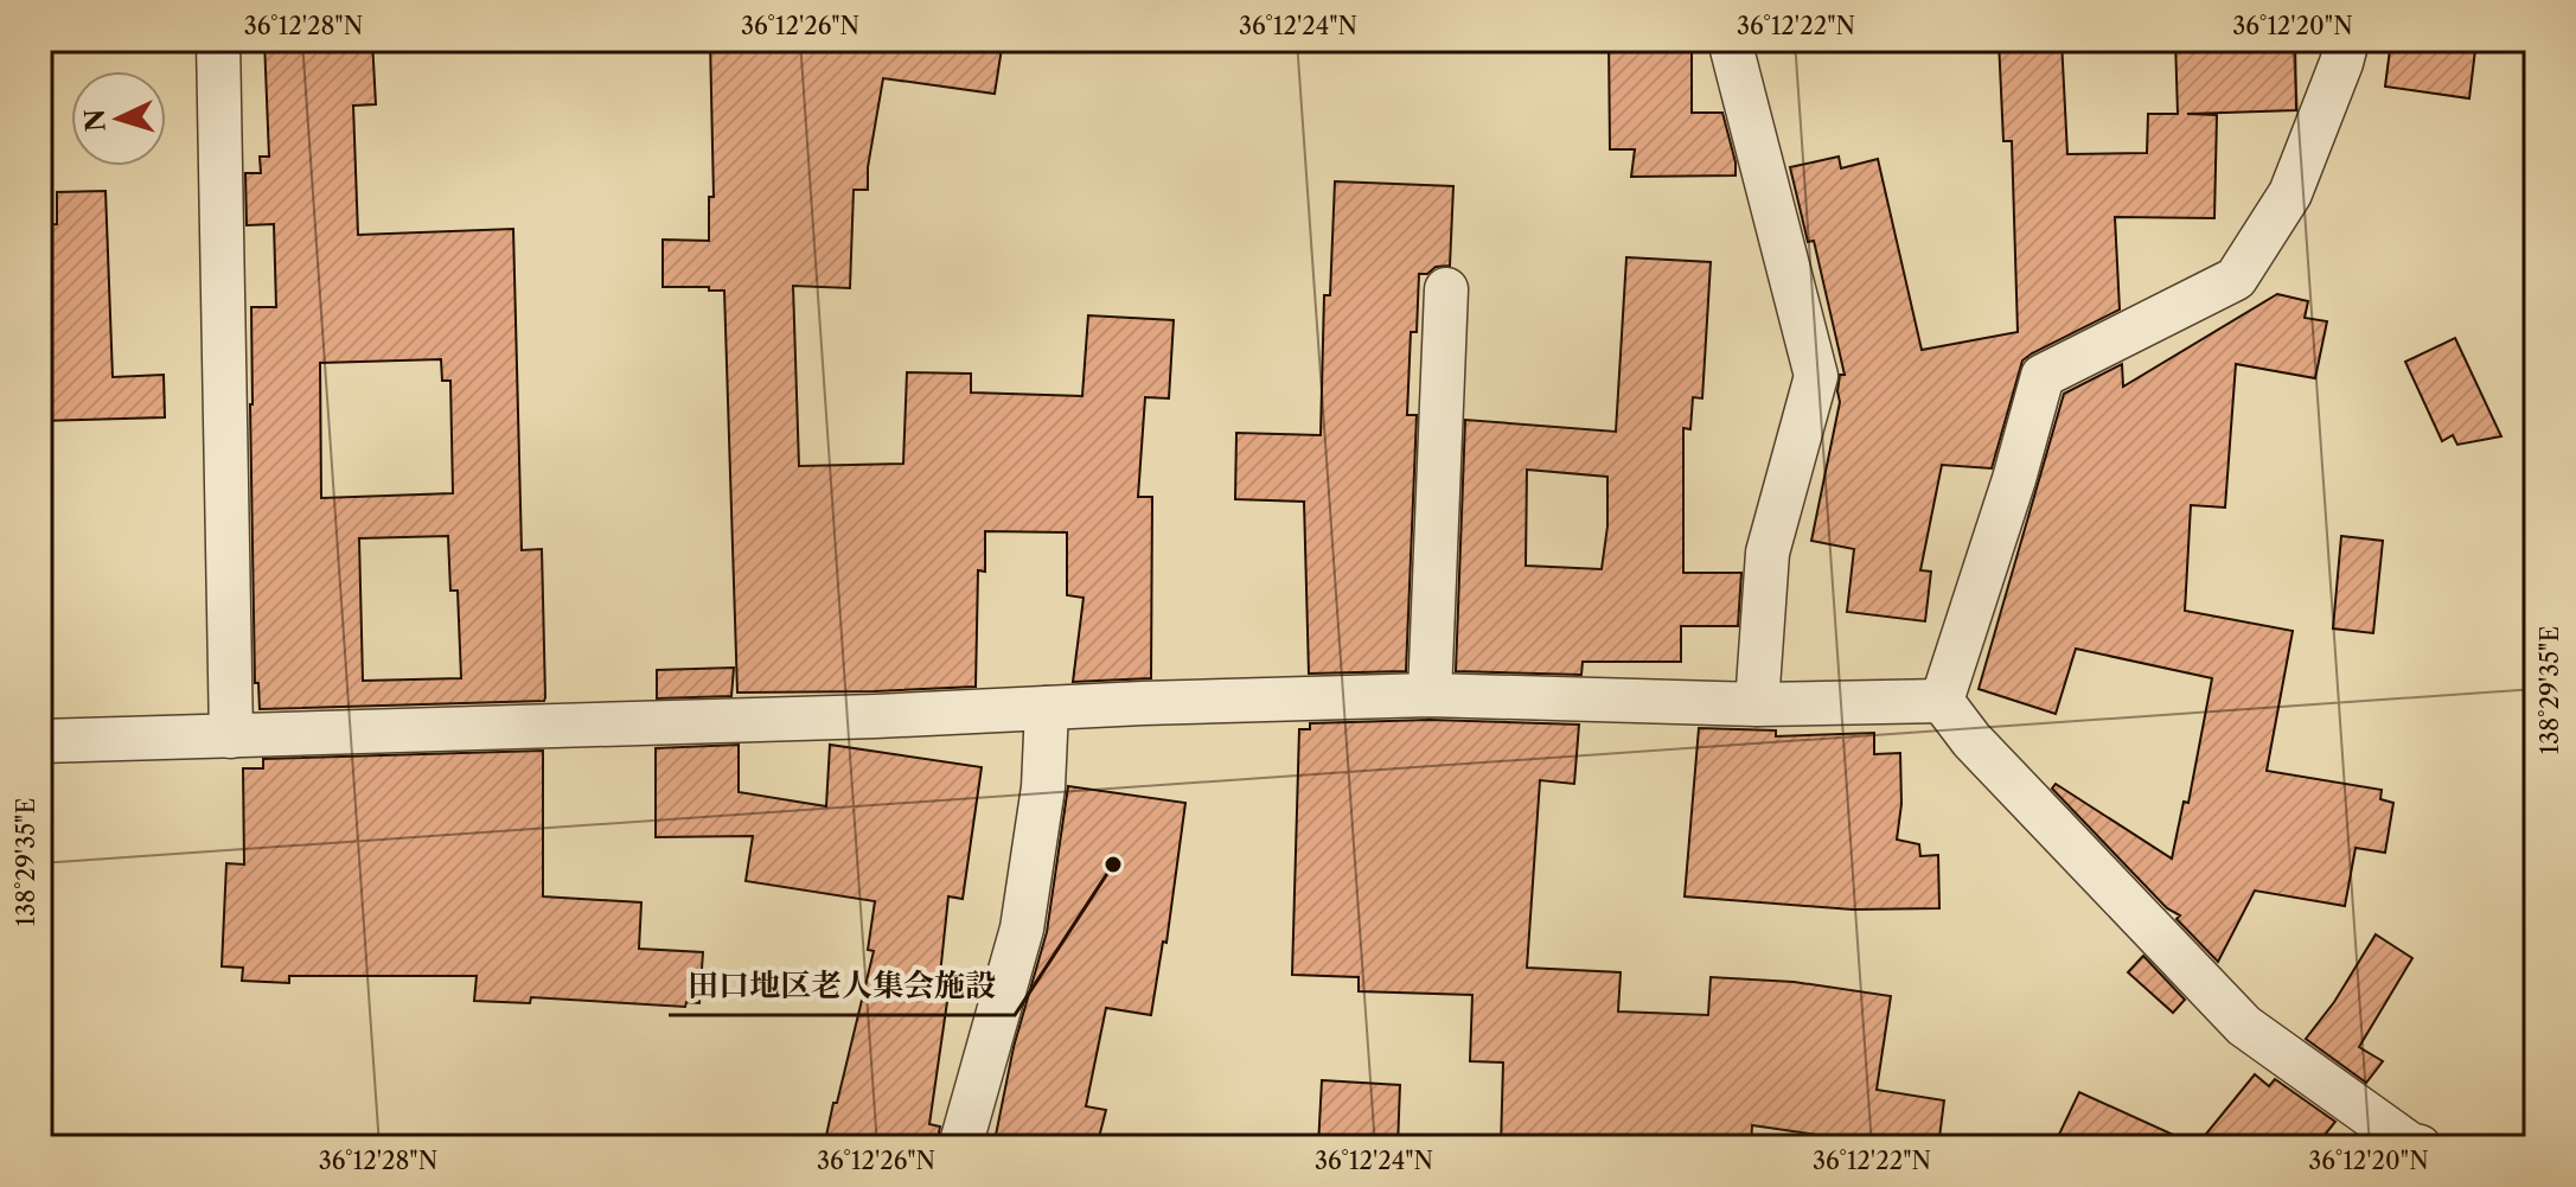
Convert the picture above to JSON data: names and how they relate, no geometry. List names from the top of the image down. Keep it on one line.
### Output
{"places":["田口地区老人集会施設"],"north":"left","coordinates":["36°12'28\"N","36°12'26\"N","36°12'24\"N","36°12'22\"N","36°12'20\"N","138°29'35\"E"]}
